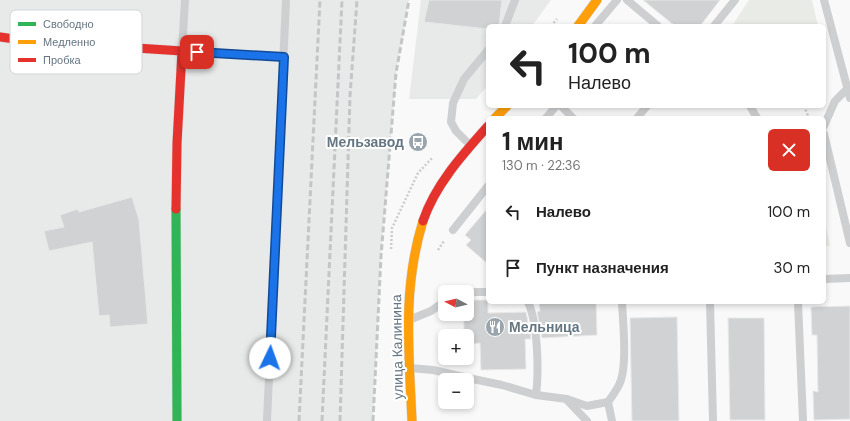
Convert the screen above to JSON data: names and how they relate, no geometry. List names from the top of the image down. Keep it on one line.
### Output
{"streets":{"street":["улица Калинина"]},"places":{"bus stop":["Мельзавод"],"restaurant":["Мельница"]},"legend":["Свободно","Медленно","Пробка"],"north":"left","page":{"turn":["100 m","Налево"],"heading":["1 мин","130 m · 22:36"],"list":[{"name":"Налево","value":"100 m"},{"name":"Пункт назначения","value":"30 m"}],"map_buttons":["+","−"]}}
